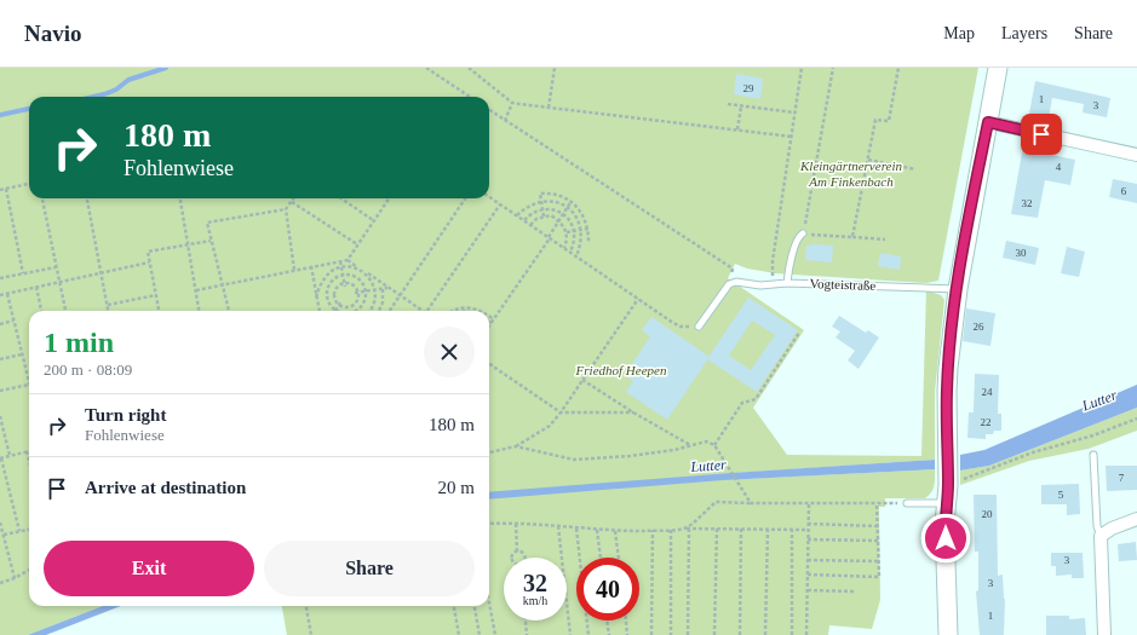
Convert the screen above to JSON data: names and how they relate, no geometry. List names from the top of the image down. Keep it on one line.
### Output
{"streets":{"lane":["Vogteistraße"]},"water":["Lutter"],"parks":["Kleingärtnerverein Am Finkenbach","Friedhof Heepen"],"house_numbers":["29","1","3","4","6","32","30","26","24","22","7","5","20","3","3","1"],"page":{"header":"Navio","nav":["Map","Layers","Share"],"turn":["180 m","Fohlenwiese"],"heading":["1 min","200 m · 08:09"],"list":[{"name":"Turn right","note":"Fohlenwiese","value":"180 m"},{"name":"Arrive at destination","value":"20 m"}],"buttons":["Exit","Share"],"speed":"32 km/h","limit":"40"}}
